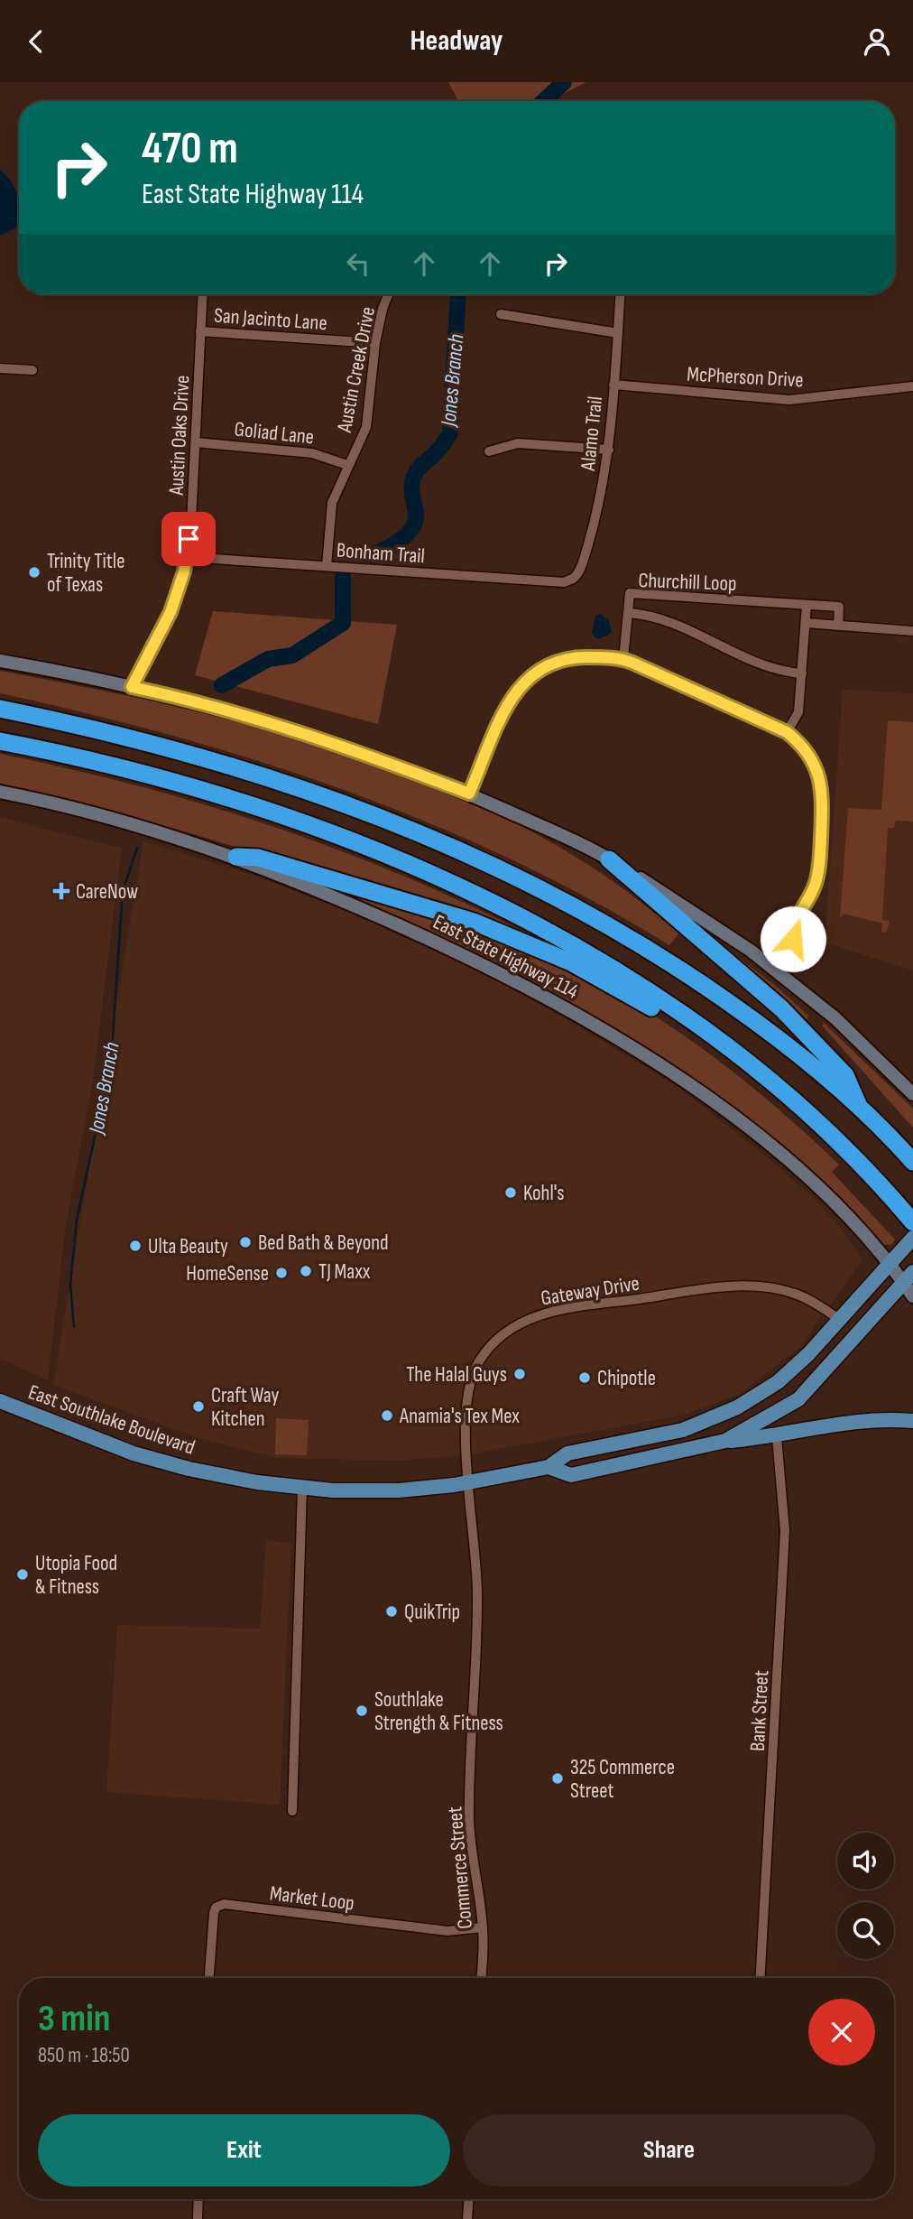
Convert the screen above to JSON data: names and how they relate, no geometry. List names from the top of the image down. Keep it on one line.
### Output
{"streets":{"main road":["East State Highway 114","East Southlake Boulevard"],"street":["San Jacinto Lane","Austin Creek Drive","McPherson Drive","Goliad Lane","Alamo Trail","Austin Oaks Drive","Bonham Trail","Churchill Loop","Gateway Drive","Bank Street","Commerce Street","Market Loop"]},"crossings":[["San Jacinto Lane","Austin Creek Drive"],["San Jacinto Lane","Austin Oaks Drive"],["Austin Creek Drive","Goliad Lane"],["Austin Creek Drive","Bonham Trail"],["McPherson Drive","Alamo Trail"],["Goliad Lane","Austin Oaks Drive"],["Alamo Trail","Bonham Trail"],["Austin Oaks Drive","Bonham Trail"],["East State Highway 114","East Southlake Boulevard"],["Gateway Drive","East Southlake Boulevard"],["Gateway Drive","Commerce Street"],["East Southlake Boulevard","Commerce Street"],["Commerce Street","Market Loop"]],"water":["Jones Branch"],"places":{"other":["Trinity Title of Texas","Kohl's","Bed Bath & Beyond","Ulta Beauty","TJ Maxx","HomeSense","The Halal Guys","Chipotle","Craft Way Kitchen","Anamia's Tex Mex","Utopia Food & Fitness","QuikTrip","Southlake Strength & Fitness","325 Commerce Street"],"health":["CareNow"]},"page":{"header":"Headway","turn":["470 m","East State Highway 114"],"heading":["3 min","850 m · 18:50"],"buttons":["Exit","Share"]}}
